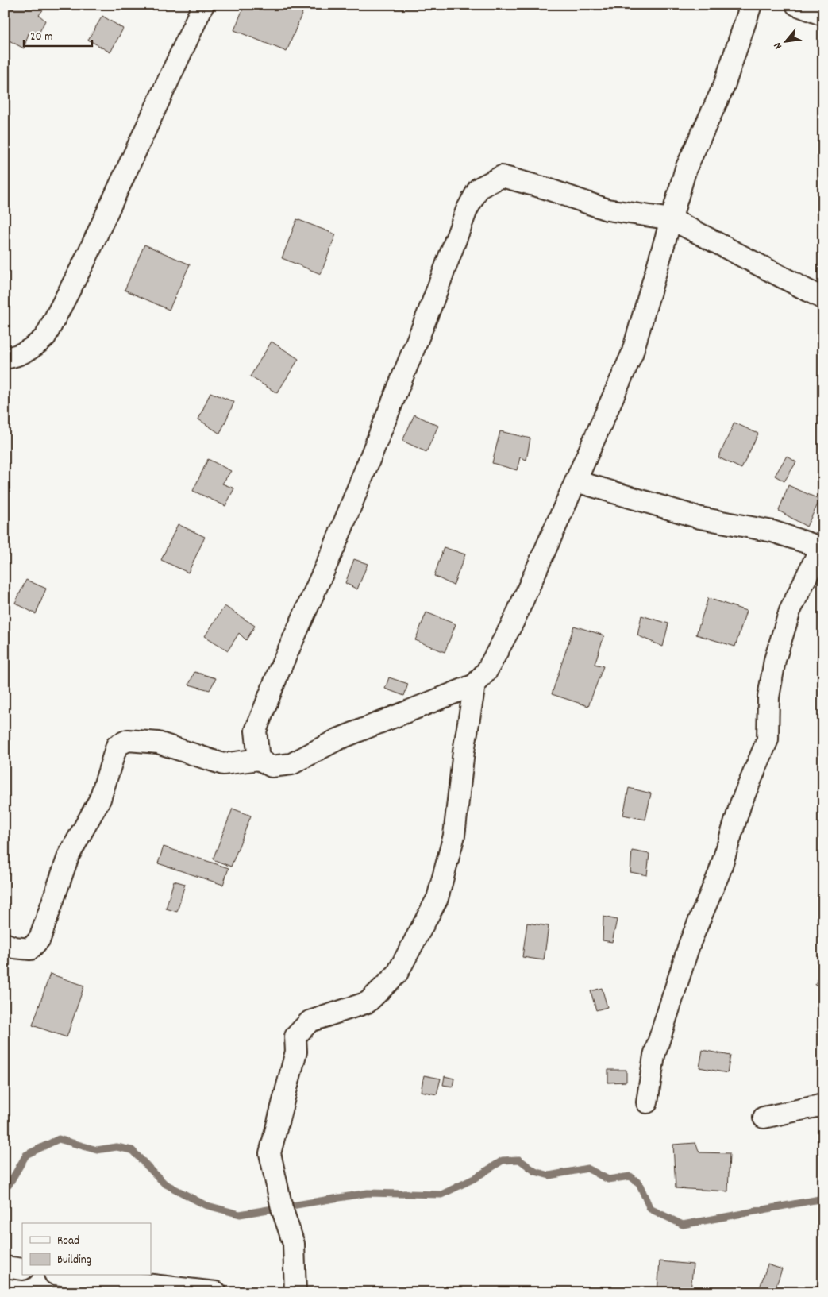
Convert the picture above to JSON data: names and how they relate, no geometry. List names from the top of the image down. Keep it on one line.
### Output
{"legend":["Road","Building"],"scale_bar":"20 m","north":"bottom left"}
